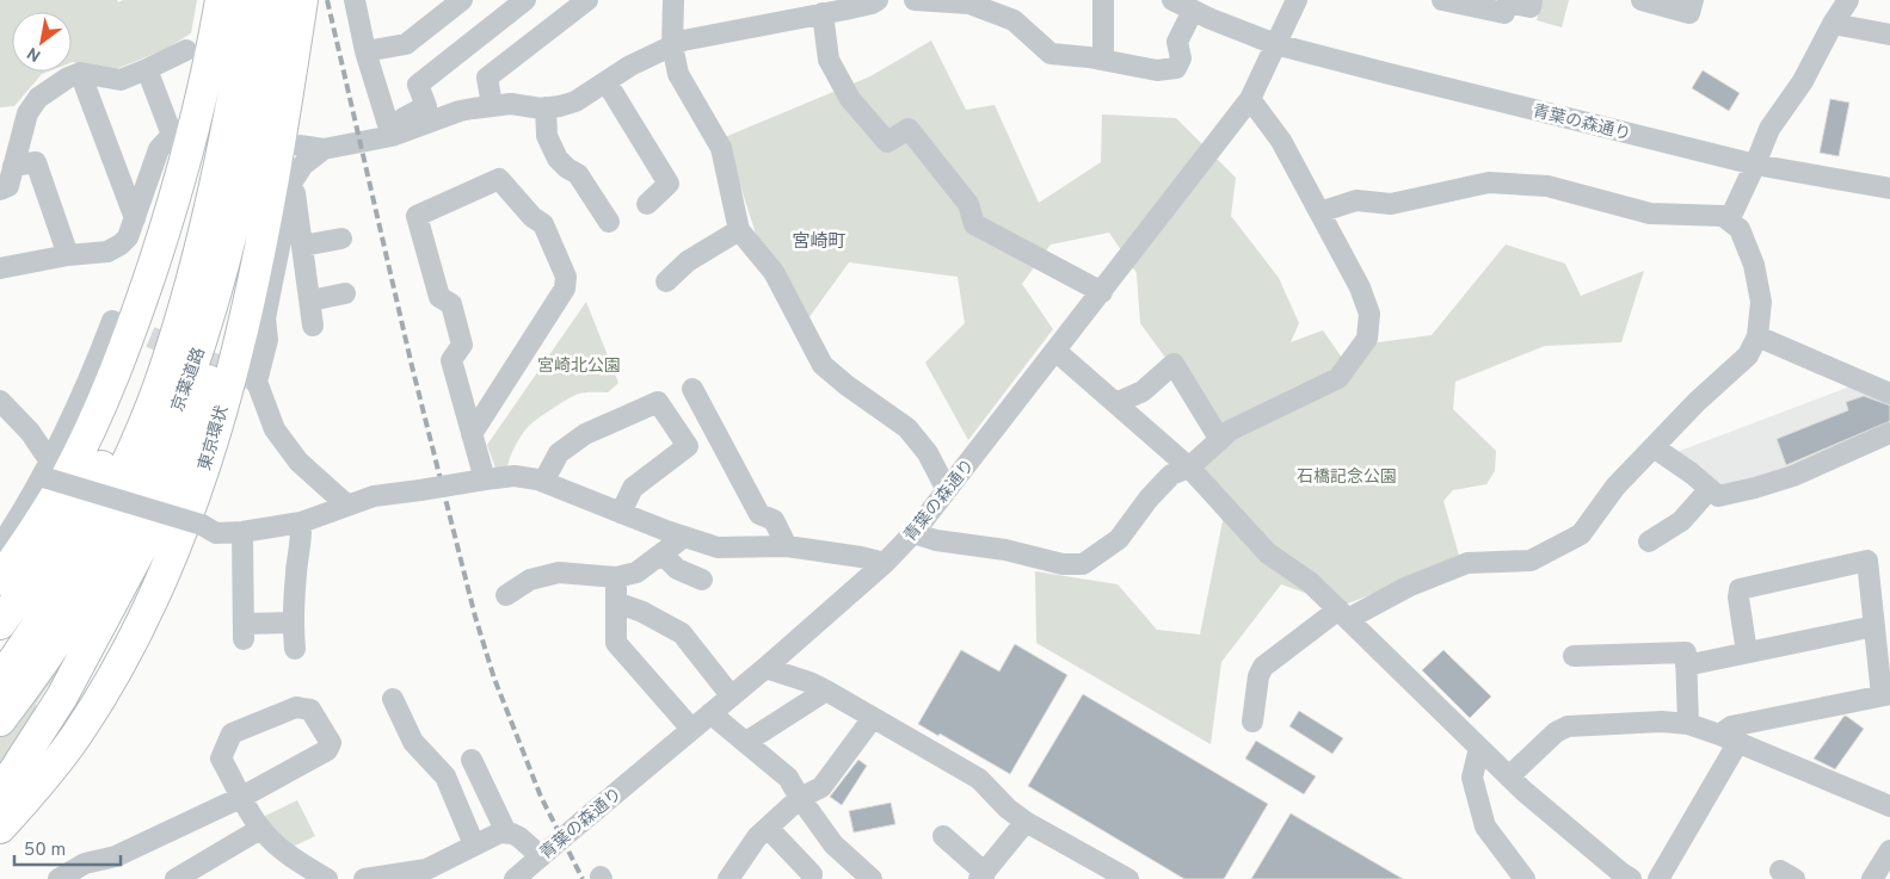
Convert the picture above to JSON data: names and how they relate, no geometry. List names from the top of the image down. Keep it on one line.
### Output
{"streets":{"highway":["京葉道路","東京環状"],"street":["青葉の森通り"]},"districts":["宮崎町"],"parks":["宮崎北公園","石橋記念公園"],"scale_bar":"50 m","north":"bottom left"}
